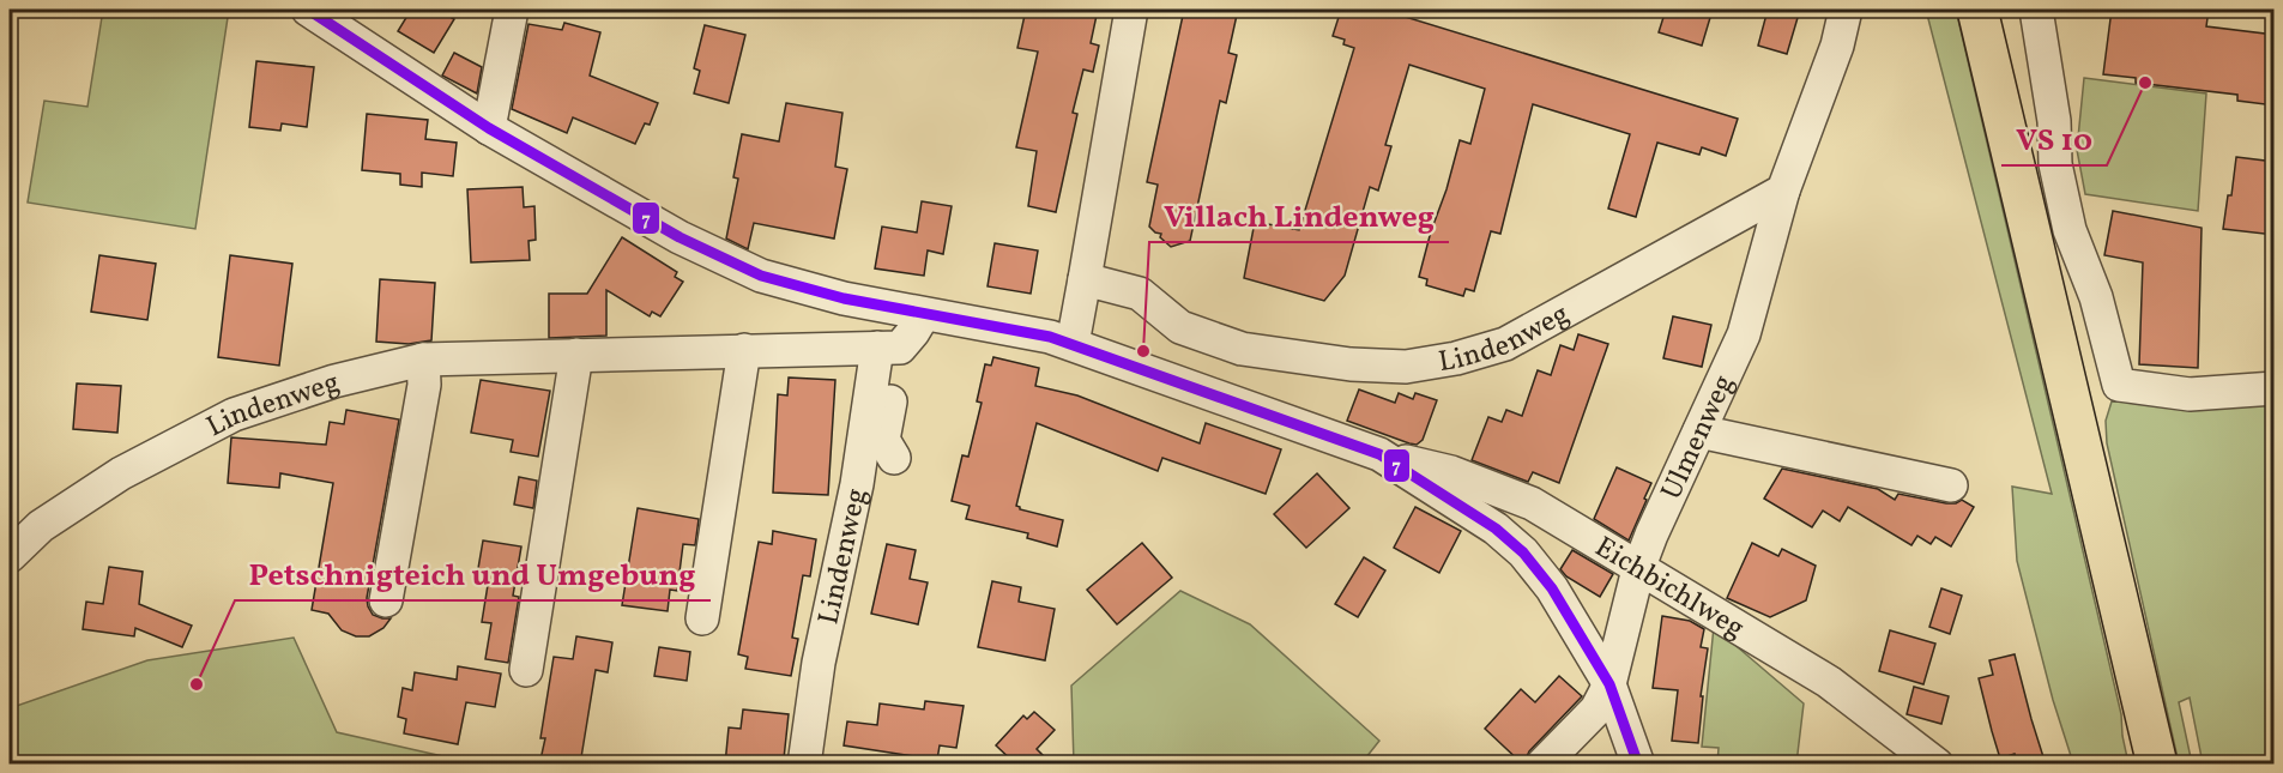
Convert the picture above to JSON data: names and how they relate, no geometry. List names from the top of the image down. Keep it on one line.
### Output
{"streets":{"street":["Lindenweg","Ulmenweg","Eichbichlweg"]},"crossings":[["Lindenweg","Ulmenweg"],["Ulmenweg","Eichbichlweg"]],"places":["VS 10","Villach Lindenweg","Petschnigteich und Umgebung"],"lines":["transit line 7"]}
